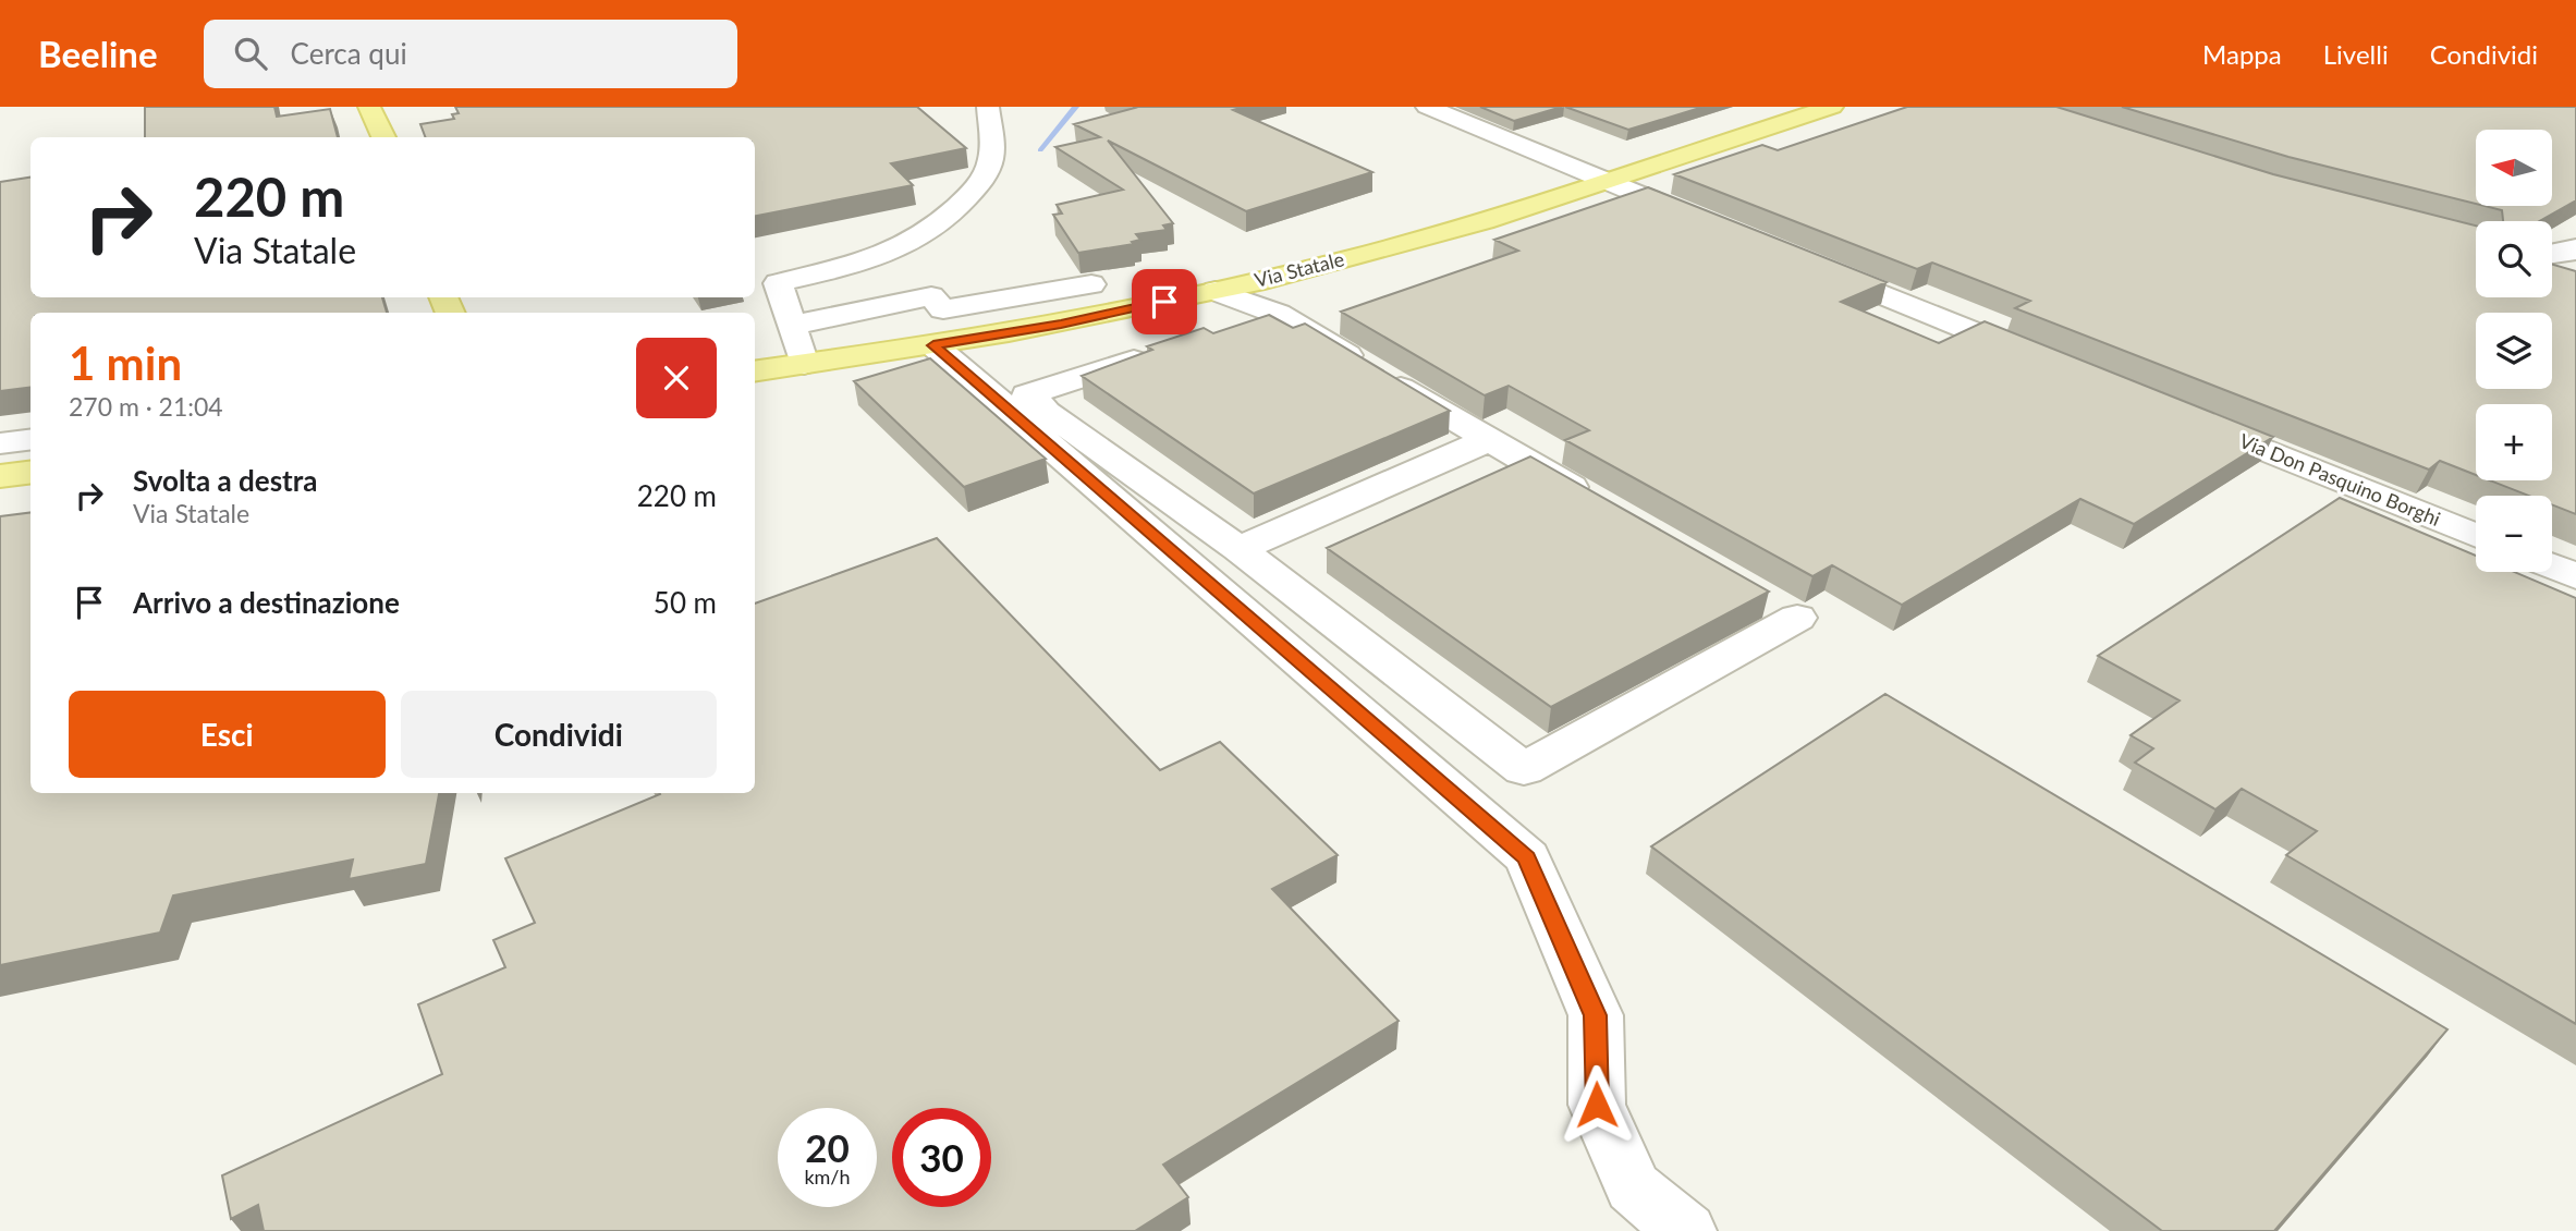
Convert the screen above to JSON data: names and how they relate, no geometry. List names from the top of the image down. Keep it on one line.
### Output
{"streets":{"main road":["Via Statale"],"street":["Via Don Pasquino Borghi"]},"north":"left","page":{"header":"Beeline","search":"Cerca qui","nav":["Mappa","Livelli","Condividi"],"map_buttons":["+","−"],"turn":["220 m","Via Statale"],"heading":["1 min","270 m · 21:04"],"list":[{"name":"Svolta a destra","note":"Via Statale","value":"220 m"},{"name":"Arrivo a destinazione","value":"50 m"}],"buttons":["Esci","Condividi"],"speed":"20 km/h","limit":"30"}}
